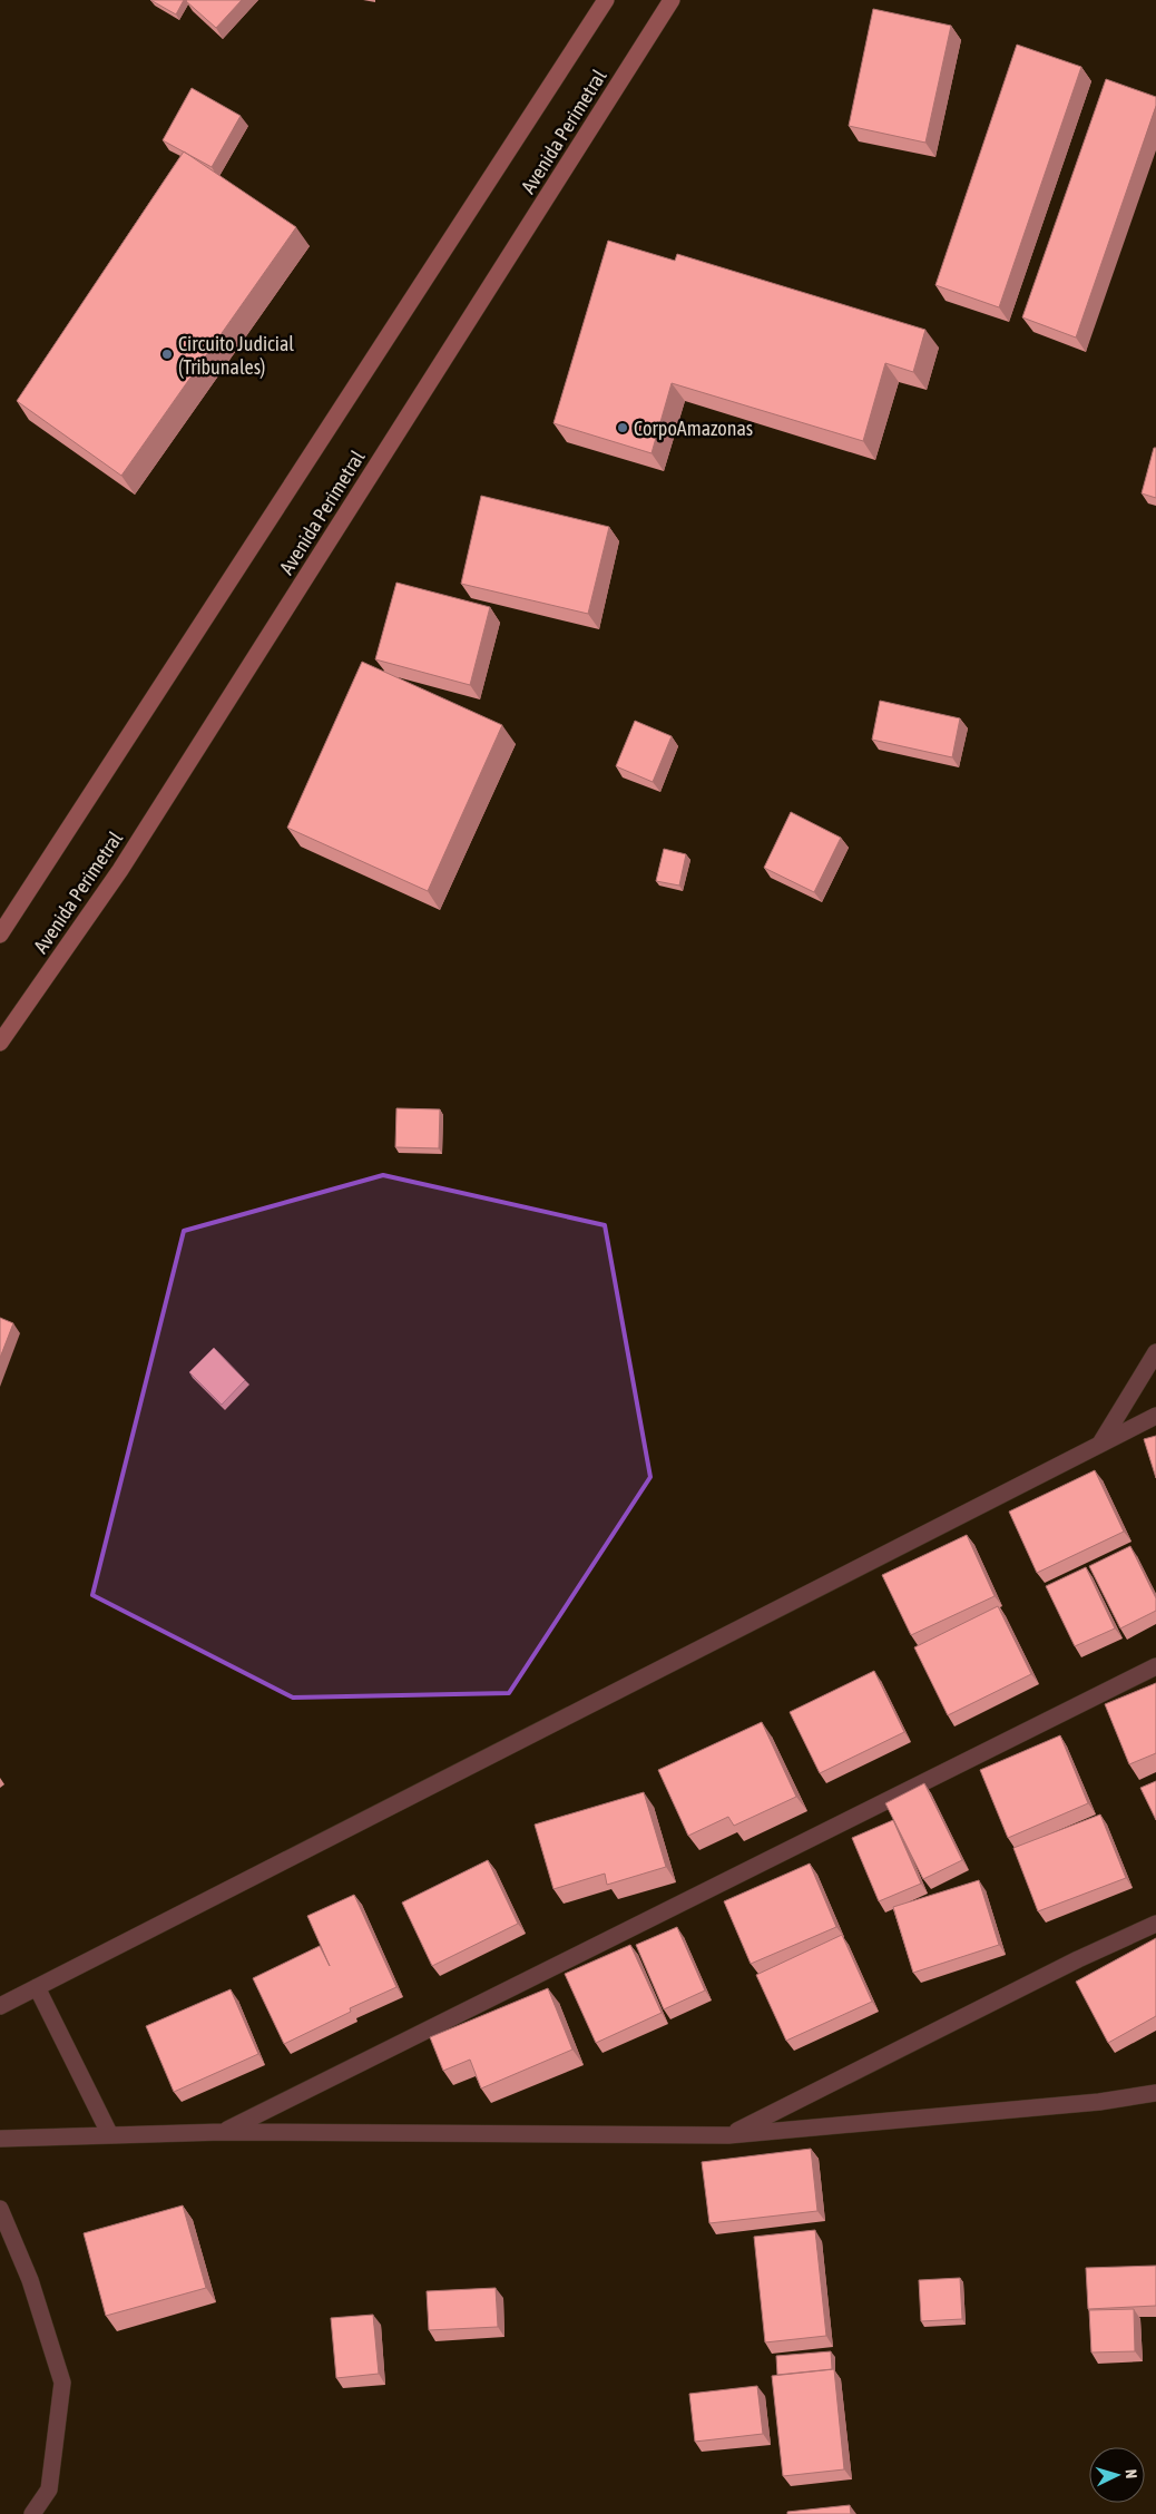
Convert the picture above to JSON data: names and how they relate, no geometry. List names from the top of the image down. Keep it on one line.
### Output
{"streets":{"main road":["Avenida Perimetral"]},"places":["Circuito Judicial (Tribunales)","CorpoAmazonas"],"north":"right"}
